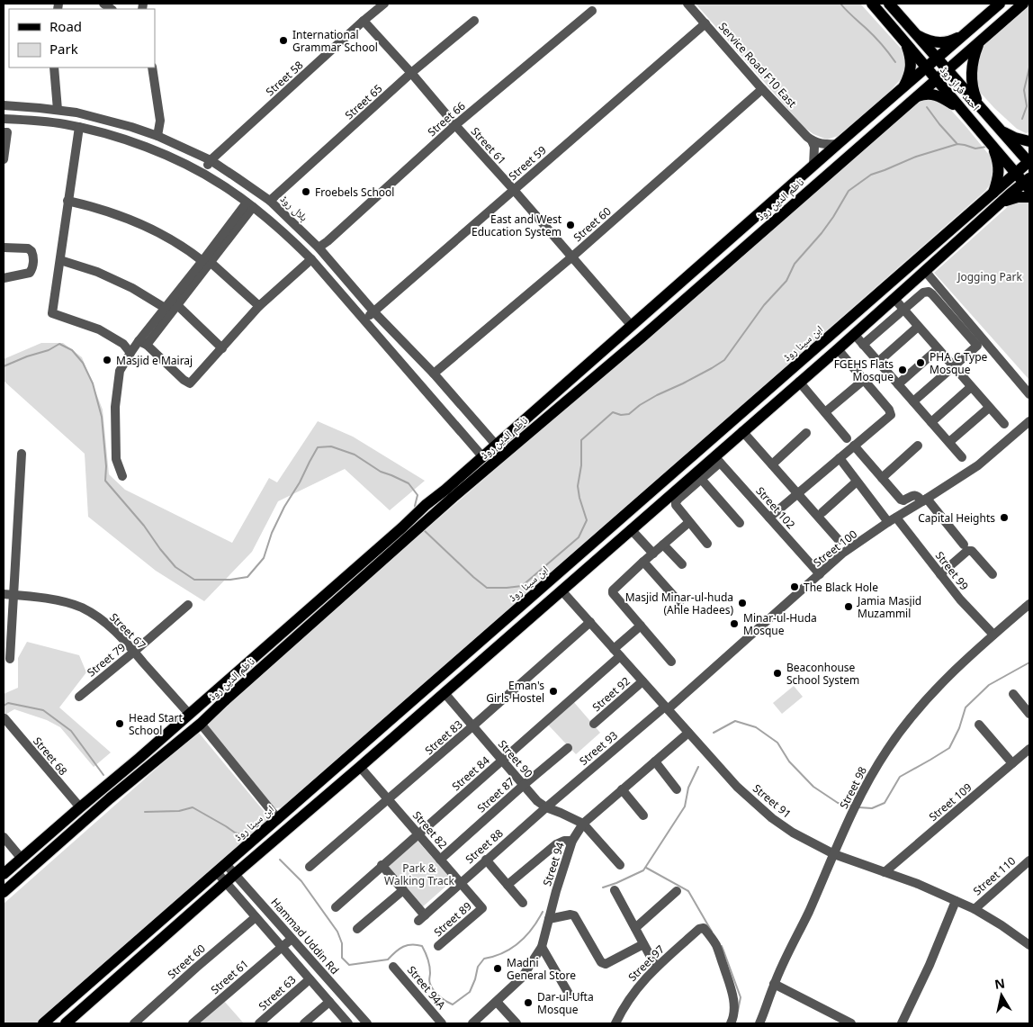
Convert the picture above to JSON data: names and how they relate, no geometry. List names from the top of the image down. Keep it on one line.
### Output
{"streets":{"main road":["احمد فراز روڈ","ناظم الدین روڈ","ابن سینا روڈ"],"street":["Service Road F10 East","Street 58","Street 65","Street 66","Street 61","Street 59","ہلال روڈ","Street 60","Street 102","Street 100","Street 99","Street 67","Street 79","Street 92","Street 83","Street 93","Street 68","Street 90","Street 84","Street 98","Street 87","Street 91","Street 109","Street 82","Street 88","Street 94","Street 110","Street 89","Hammad Uddin Rd","Street 97","Street 94A","Street 63"]},"crossings":[["Service Road F10 East","Street 59"],["Service Road F10 East","Street 60"],["Street 58","Street 61"],["Street 58","ہلال روڈ"],["احمد فراز روڈ","ناظم الدین روڈ"],["احمد فراز روڈ","ابن سینا روڈ"],["Street 65","Street 61"],["Street 65","ہلال روڈ"],["Street 66","Street 61"],["Street 66","ہلال روڈ"],["Street 61","Street 59"],["Street 61","ناظم الدین روڈ"],["Street 61","Street 60"],["Street 61","Hammad Uddin Rd"],["Street 59","ہلال روڈ"],["ناظم الدین روڈ","ہلال روڈ"],["ناظم الدین روڈ","Street 67"],["ناظم الدین روڈ","Street 68"],["ہلال روڈ","Street 60"],["ابن سینا روڈ","Hammad Uddin Rd"],["Street 102","Street 100"],["Street 100","Street 99"],["Street 100","Street 93"],["Street 100","Street 91"],["Street 99","Street 98"],["Street 67","Street 79"],["Street 92","Street 91"],["Street 83","Street 90"],["Street 83","Street 91"],["Street 83","Street 82"],["Street 93","Street 90"],["Street 93","Street 91"],["Street 93","Street 88"],["Street 90","Street 84"],["Street 90","Street 87"],["Street 90","Street 88"],["Street 90","Street 94"],["Street 84","Street 91"],["Street 84","Street 82"],["Street 98","Street 91"],["Street 87","Street 82"],["Street 91","Street 109"],["Street 91","Street 94"],["Street 91","Street 110"],["Street 82","Street 88"],["Street 82","Street 89"]],"parks":["Jogging Park","Park & Walking Track"],"places":["International Grammar School","Froebels School","East and West Education System","Masjid e Mairaj","PHA C Type Mosque","FGEHS Flats Mosque","Capital Heights","The Black Hole","Masjid Minar-ul-huda (Ahle Hadees)","Jamia Masjid Muzammil","Minar-ul-Huda Mosque","Beaconhouse School System","Eman's Girls Hostel","Head Start School","Madni General Store","Dar-ul-Ufta Mosque"],"legend":["Road","Park"],"north":"top"}
